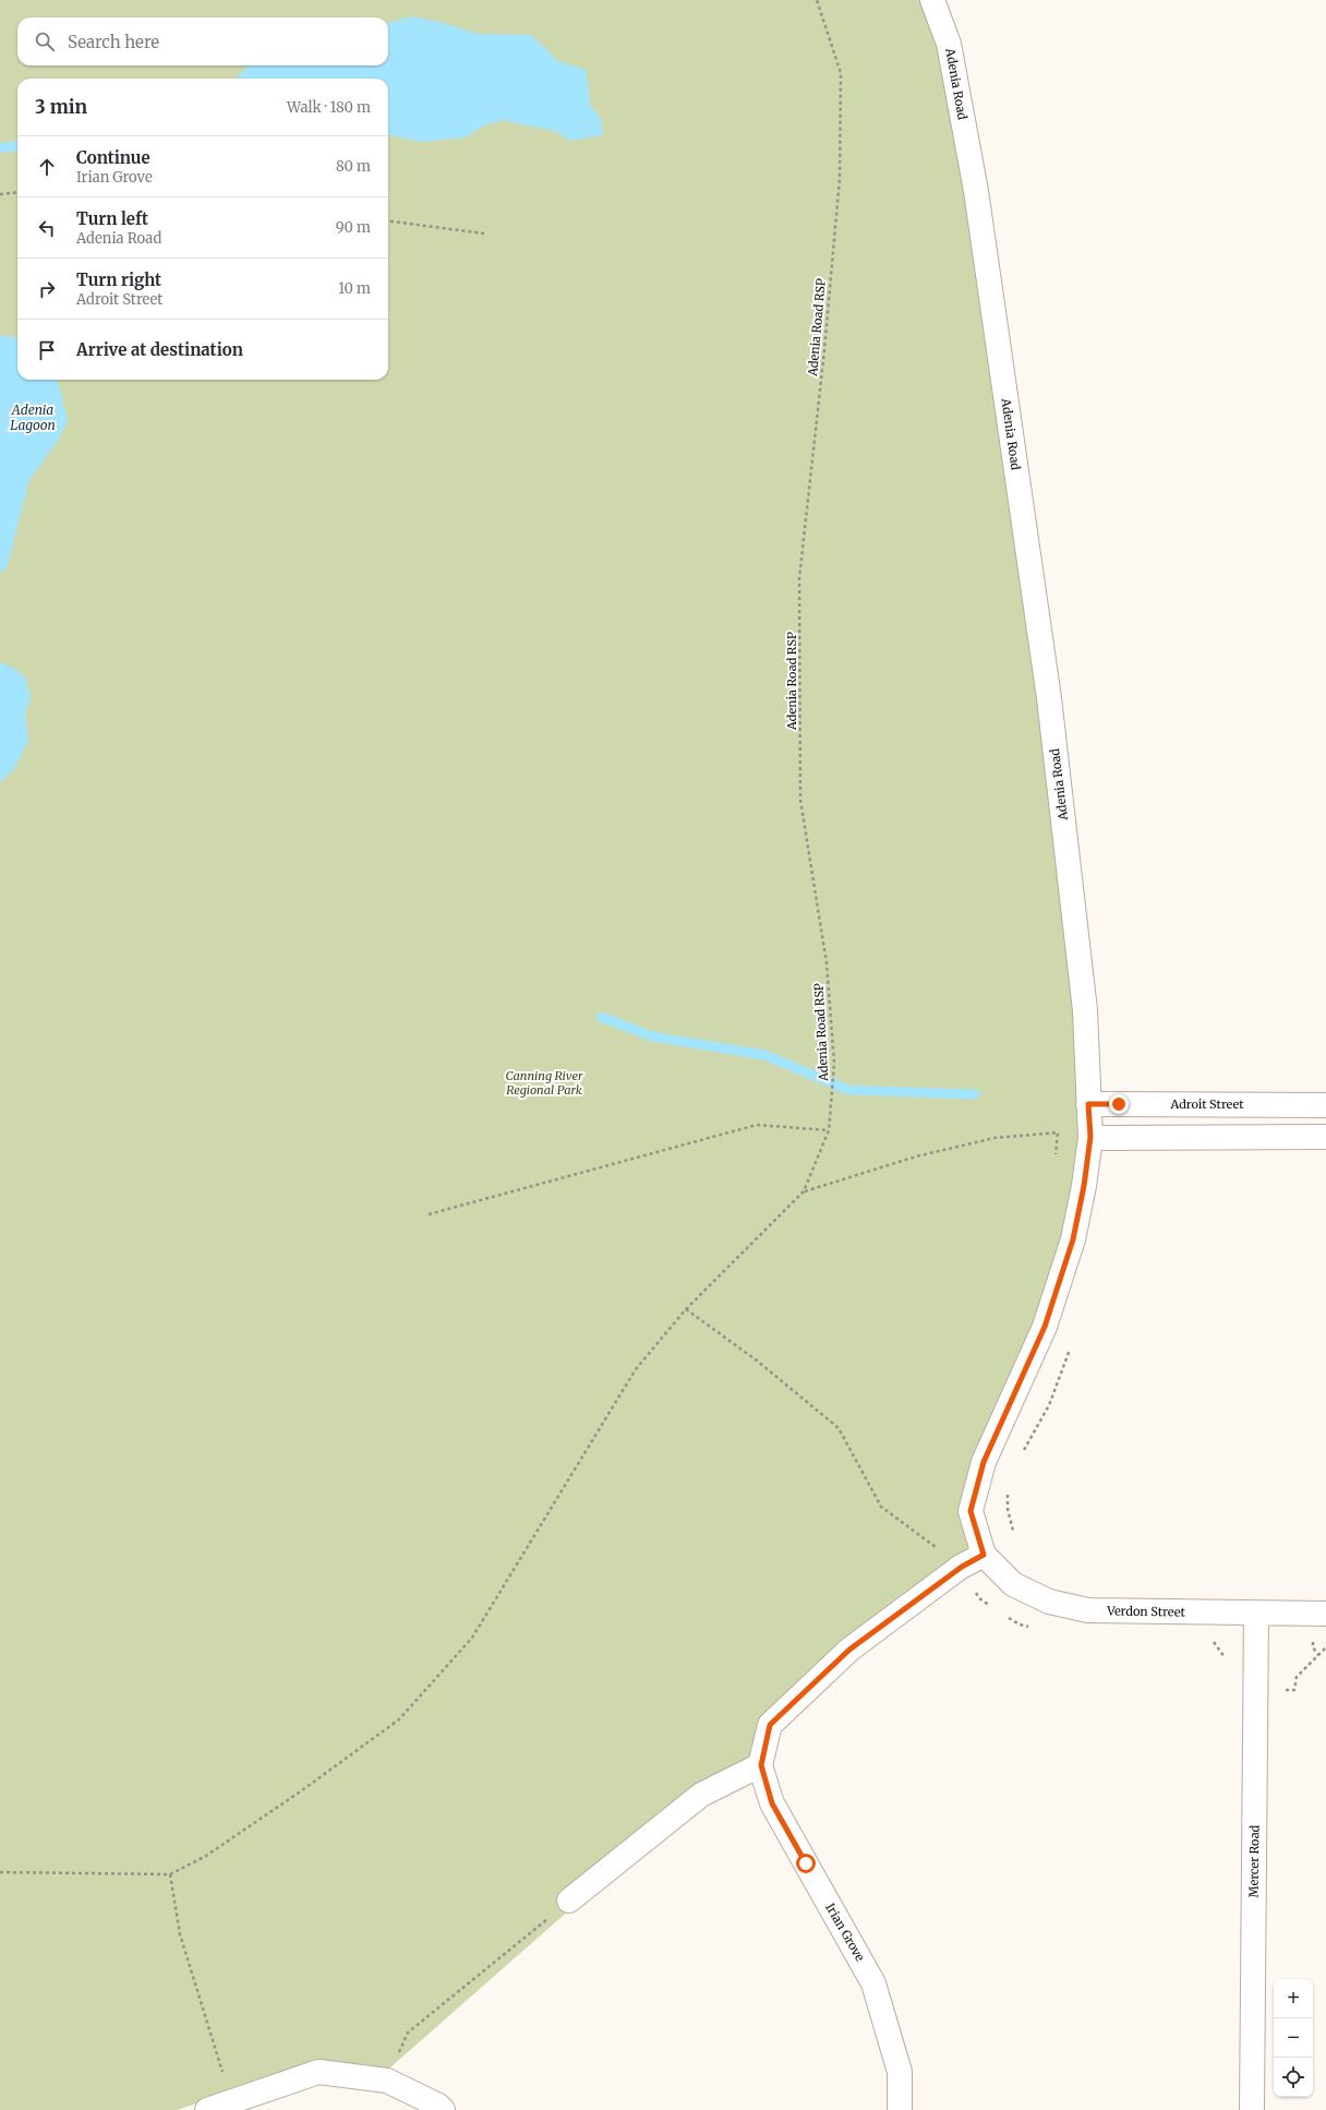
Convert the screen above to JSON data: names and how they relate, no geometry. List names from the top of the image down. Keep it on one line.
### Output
{"streets":{"street":["Adenia Road","Adroit Street","Verdon Street","Mercer Road","Irian Grove"],"path":["Adenia Road RSP"]},"crossings":[["Adenia Road","Adroit Street"],["Adenia Road","Verdon Street"],["Adenia Road","Irian Grove"],["Verdon Street","Mercer Road"],["Verdon Street","Irian Grove"]],"water":["Adenia Lagoon"],"parks":["Canning River Regional Park"],"page":{"search":"Search here","heading":["3 min","Walk · 180 m"],"list":[["Continue","Irian Grove","80 m"],["Turn left","Adenia Road","90 m"],["Turn right","Adroit Street","10 m"],"Arrive at destination"],"map_buttons":["+","−"]}}
